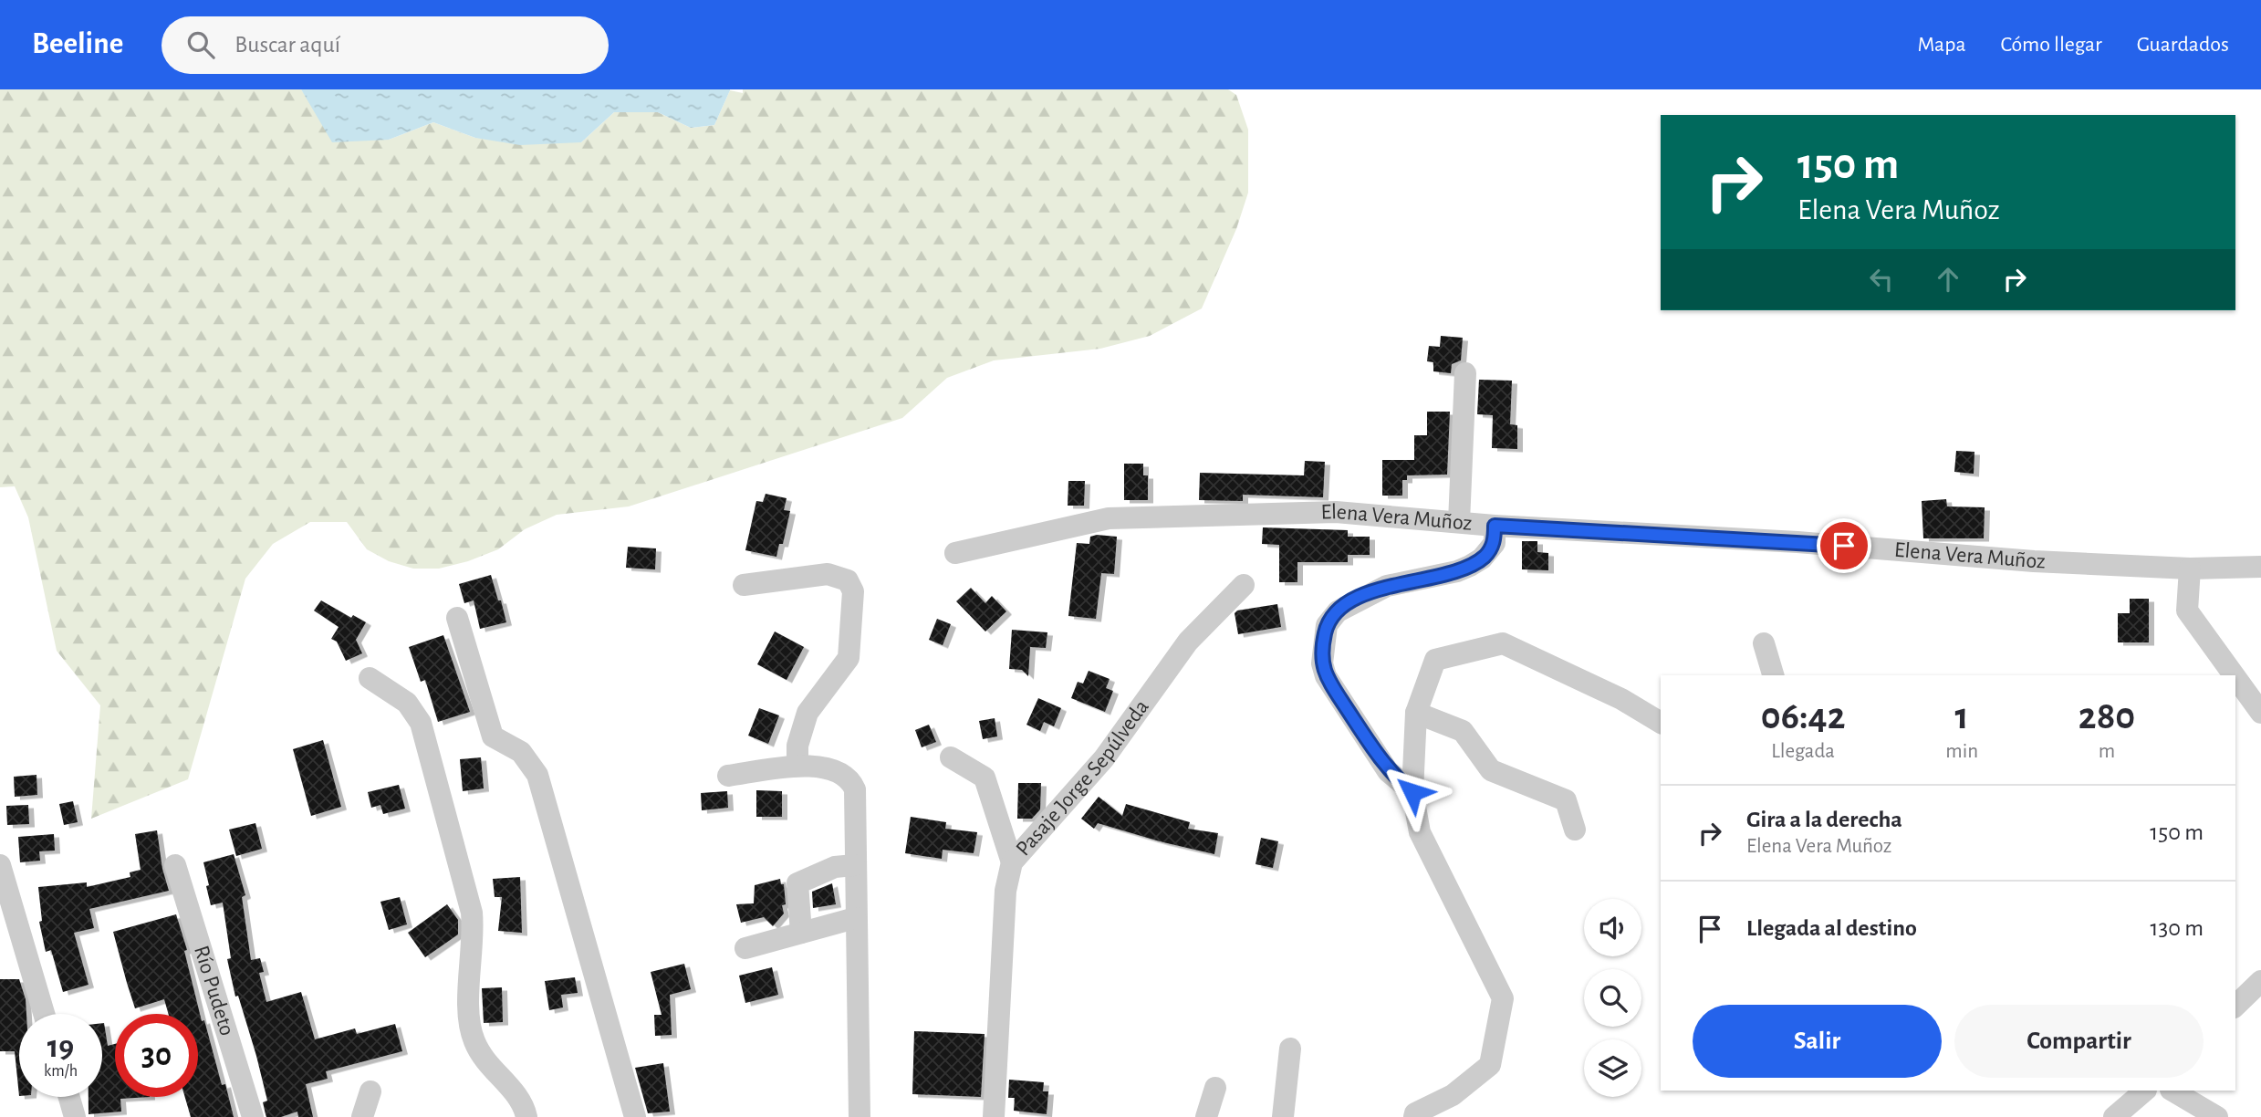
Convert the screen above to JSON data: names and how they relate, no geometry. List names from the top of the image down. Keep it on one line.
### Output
{"streets":{"street":["Elena Vera Muñoz","Pasaje Jorge Sepúlveda","Río Pudeto"]},"page":{"header":"Beeline","search":"Buscar aquí","nav":["Mapa","Cómo llegar","Guardados"],"turn":["150 m","Elena Vera Muñoz"],"eta":["06:42","Llegada","1","min","280","m"],"list":[{"name":"Gira a la derecha","note":"Elena Vera Muñoz","value":"150 m"},{"name":"Llegada al destino","value":"130 m"}],"buttons":["Salir","Compartir"],"speed":"19 km/h","limit":"30"}}
